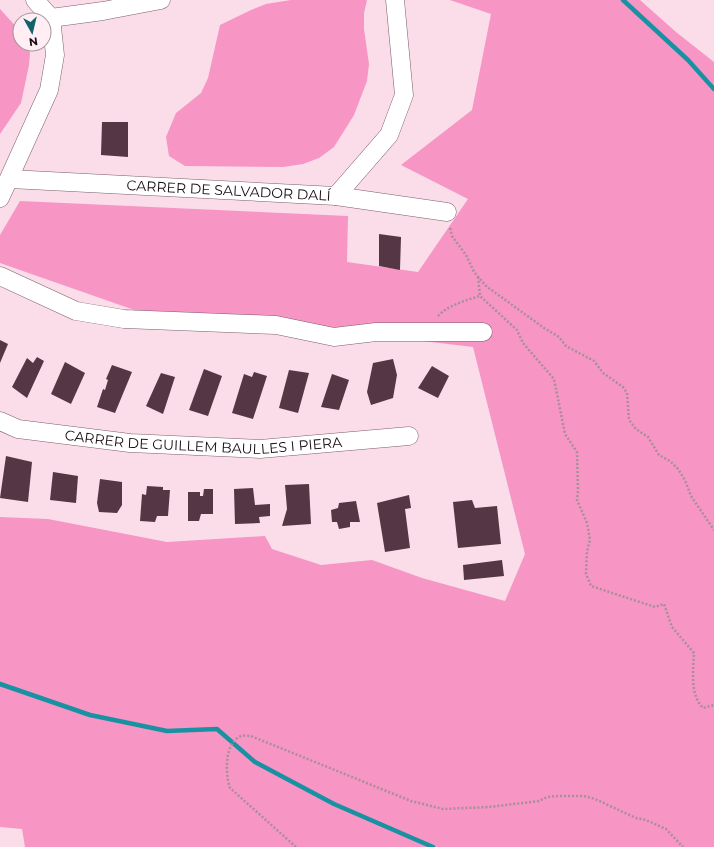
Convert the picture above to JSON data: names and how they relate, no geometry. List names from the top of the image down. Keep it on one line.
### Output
{"streets":{"street":["CARRER DE SALVADOR DALÍ","CARRER DE GUILLEM BAULLES I PIERA"]},"north":"bottom"}
